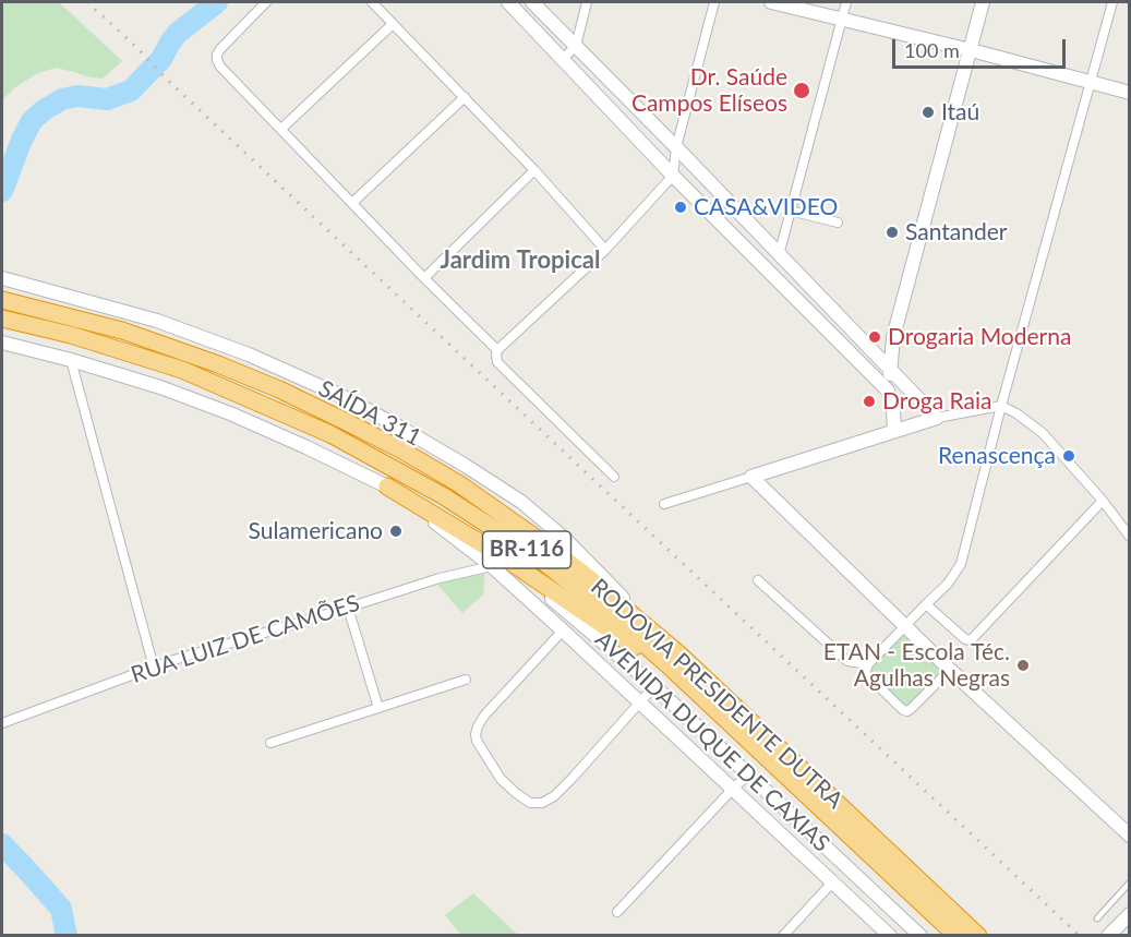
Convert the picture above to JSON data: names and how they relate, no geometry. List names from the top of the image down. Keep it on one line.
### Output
{"streets":{"highway":["BR-116","RODOVIA PRESIDENTE DUTRA"],"street":["SAÍDA 311","RUA LUIZ DE CAMÕES","AVENIDA DUQUE DE CAXIAS"]},"crossings":[["SAÍDA 311","RODOVIA PRESIDENTE DUTRA"],["RUA LUIZ DE CAMÕES","AVENIDA DUQUE DE CAXIAS"]],"districts":["Jardim Tropical"],"places":["Dr. Saúde Campos Elíseos","Itaú","CASA&VIDEO","Santander","Drogaria Moderna","Droga Raia","Renascença","Sulamericano","ETAN - Escola Téc. Agulhas Negras"],"scale_bar":"100 m"}
